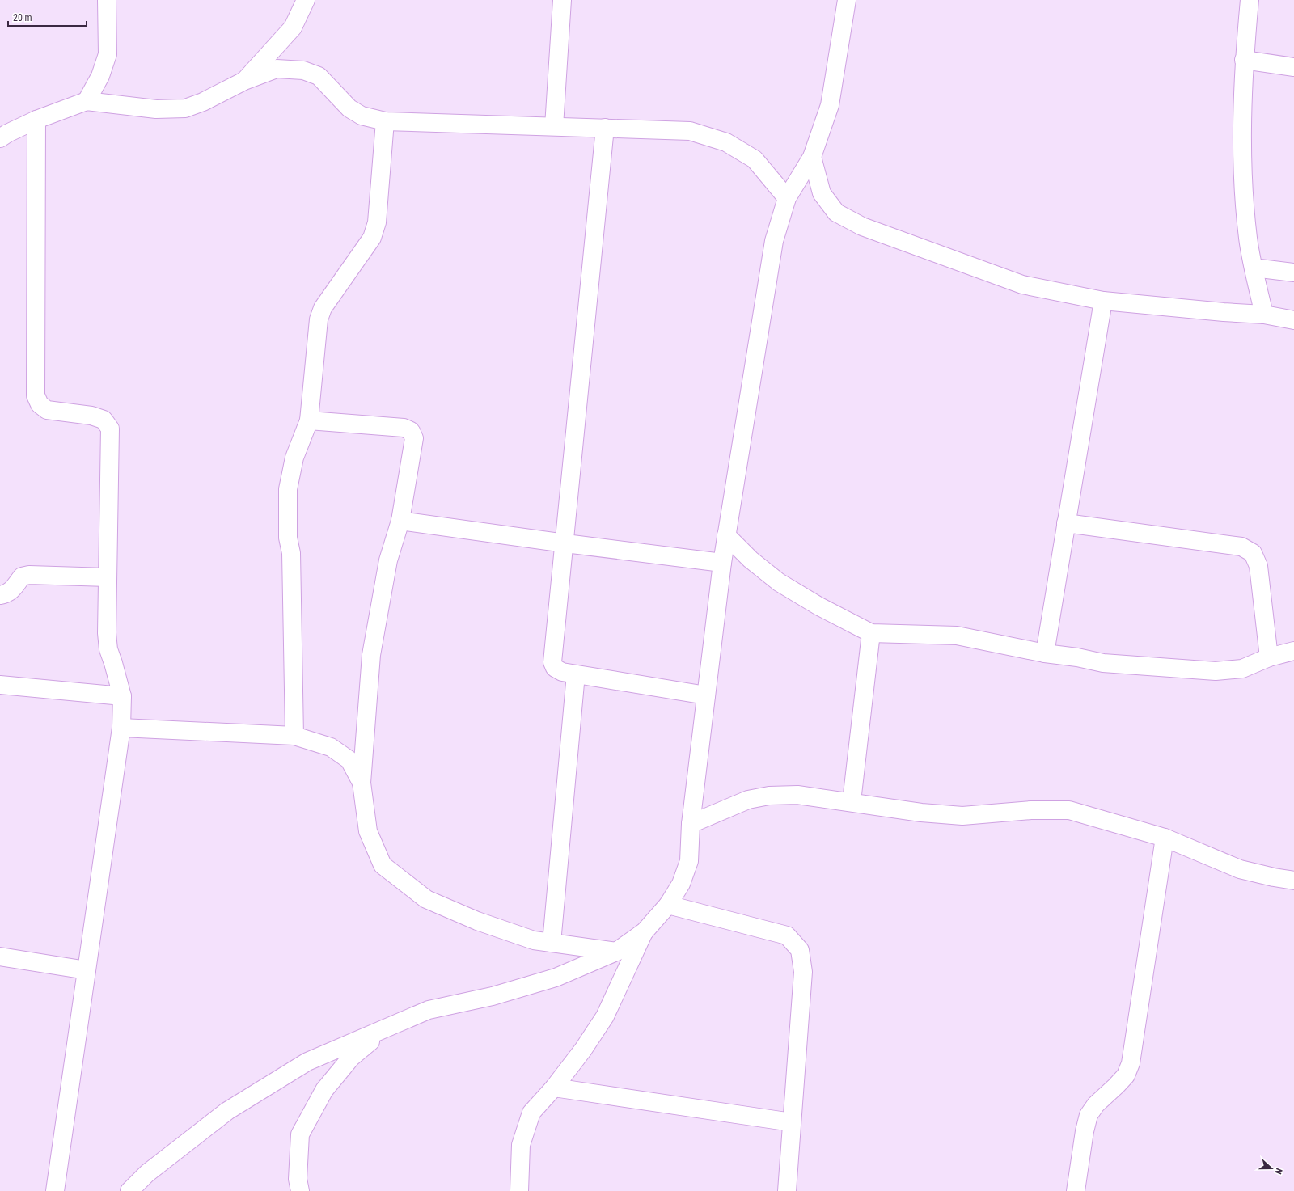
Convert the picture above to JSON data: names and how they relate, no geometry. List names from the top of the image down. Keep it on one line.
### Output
{"scale_bar":"20 m","north":"right"}
